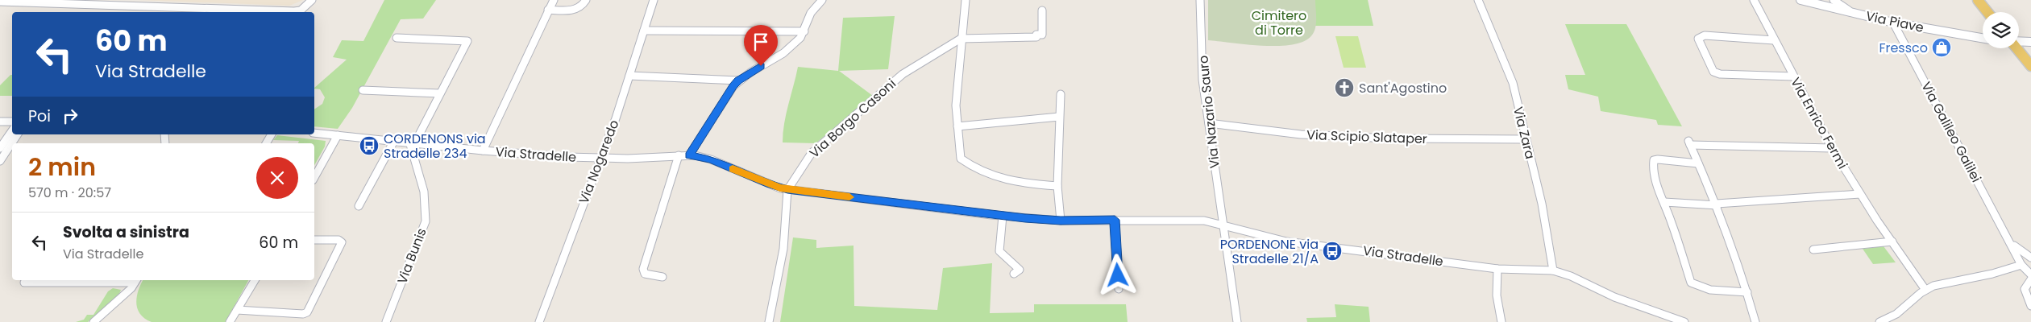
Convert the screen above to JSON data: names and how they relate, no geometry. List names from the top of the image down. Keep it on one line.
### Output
{"streets":{"street":["Via Piave","Via Nazario Sauro","Via Borgo Casoni","Via Enrico Fermi","Via Galileo Galilei","Via Zara","Via Scipio Slataper","Via Stradelle","Via Nogaredo","Via Bunis"]},"crossings":[["Via Piave","Via Galileo Galilei"],["Via Nazario Sauro","Via Scipio Slataper"],["Via Nazario Sauro","Via Stradelle"],["Via Borgo Casoni","Via Stradelle"],["Via Zara","Via Scipio Slataper"],["Via Zara","Via Stradelle"],["Via Stradelle","Via Nogaredo"],["Via Stradelle","Via Bunis"]],"parks":["Cimitero di Torre"],"places":{"shop":["Fressco"],"church":["Sant'Agostino"],"bus stop":["CORDENONS via Stradelle 234","PORDENONE via Stradelle 21/A"]},"page":{"turn":["60 m","Via Stradelle"],"then":"Poi","heading":["2 min","570 m · 20:57"],"list":[{"name":"Svolta a sinistra","note":"Via Stradelle","value":"60 m"}]}}
